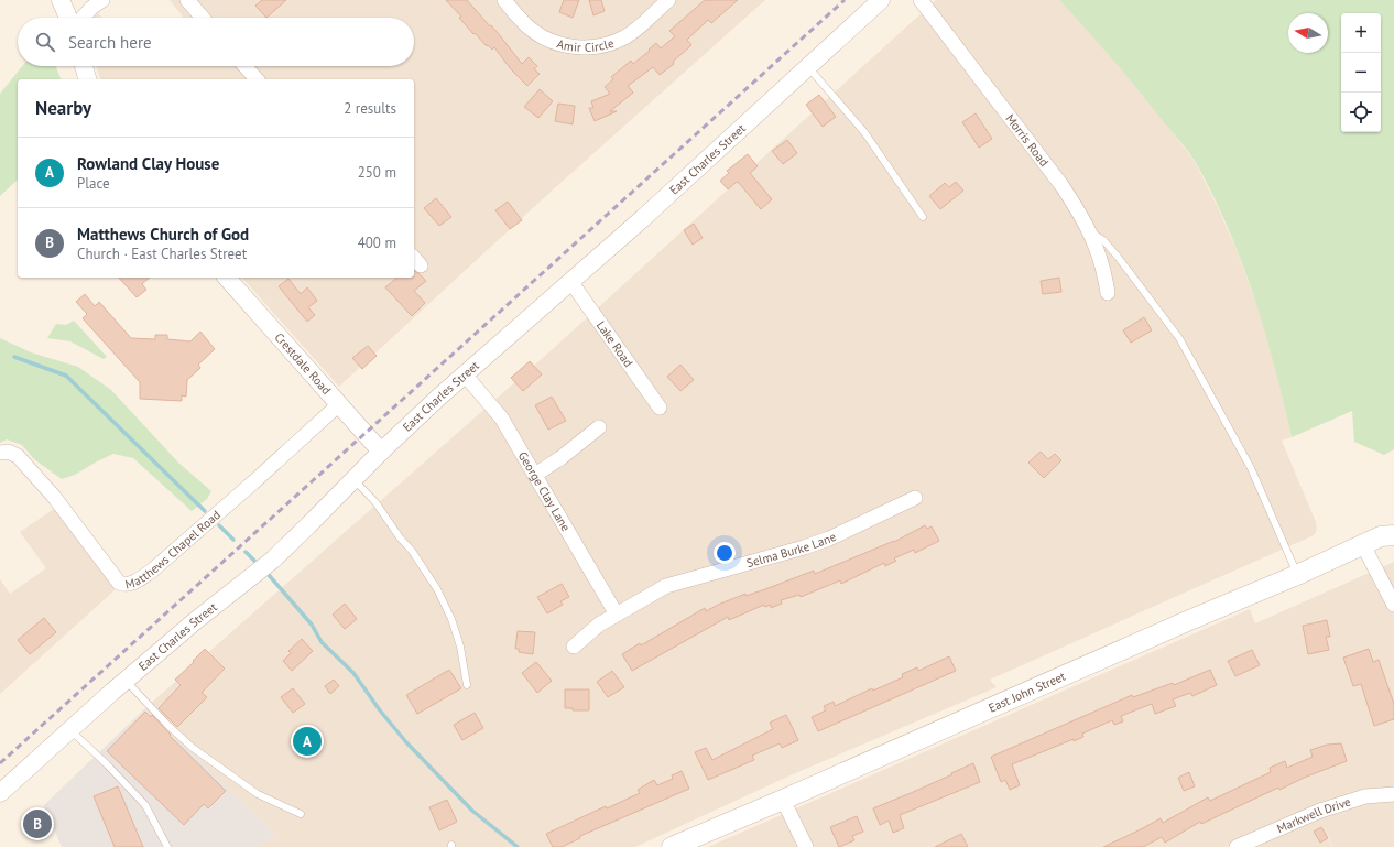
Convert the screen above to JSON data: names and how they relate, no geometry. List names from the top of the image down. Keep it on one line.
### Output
{"streets":{"main road":["East John Street"],"street":["Amir Circle","Morris Road","East Charles Street","Lake Road","Crestdale Road","George Clay Lane","Matthews Chapel Road","Selma Burke Lane","Markwell Drive"]},"crossings":[["East Charles Street","Lake Road"],["East Charles Street","Crestdale Road"],["East Charles Street","George Clay Lane"],["Crestdale Road","Matthews Chapel Road"],["George Clay Lane","Selma Burke Lane"]],"north":"left","page":{"map_buttons":["+","−"],"search":"Search here","heading":["Nearby","2 results"],"list":[{"mark":"A","name":"Rowland Clay House","note":"Place","value":"250 m"},{"mark":"B","name":"Matthews Church of God","note":"Church · East Charles Street","value":"400 m"}],"pins":["A","B"]}}
